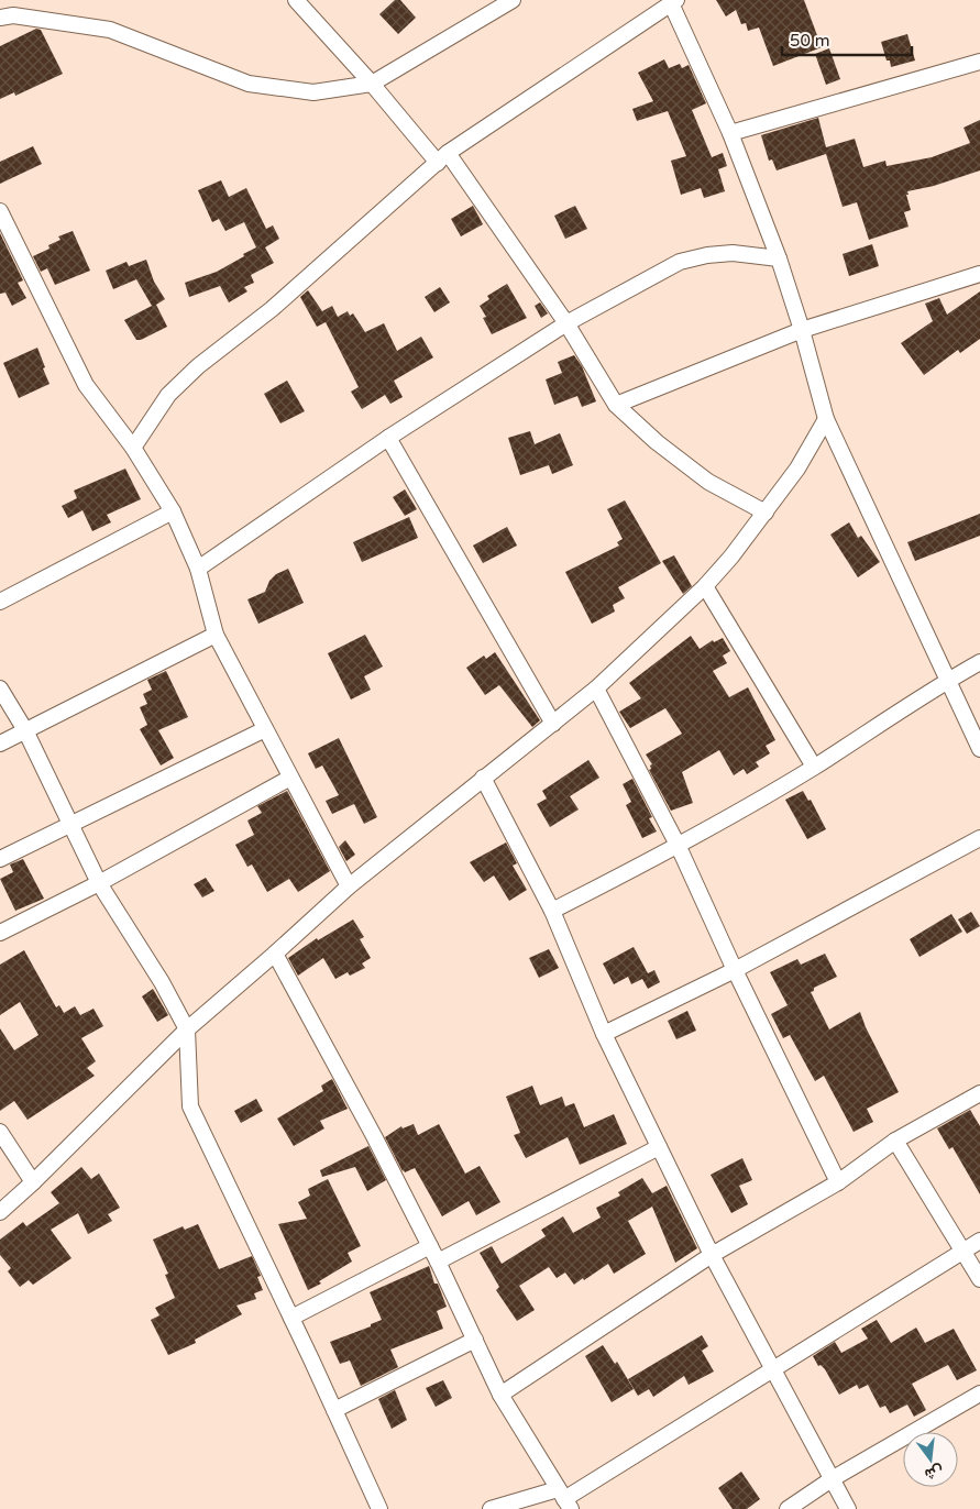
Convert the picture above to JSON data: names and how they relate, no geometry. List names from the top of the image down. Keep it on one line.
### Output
{"scale_bar":"50 m","north":"bottom"}
